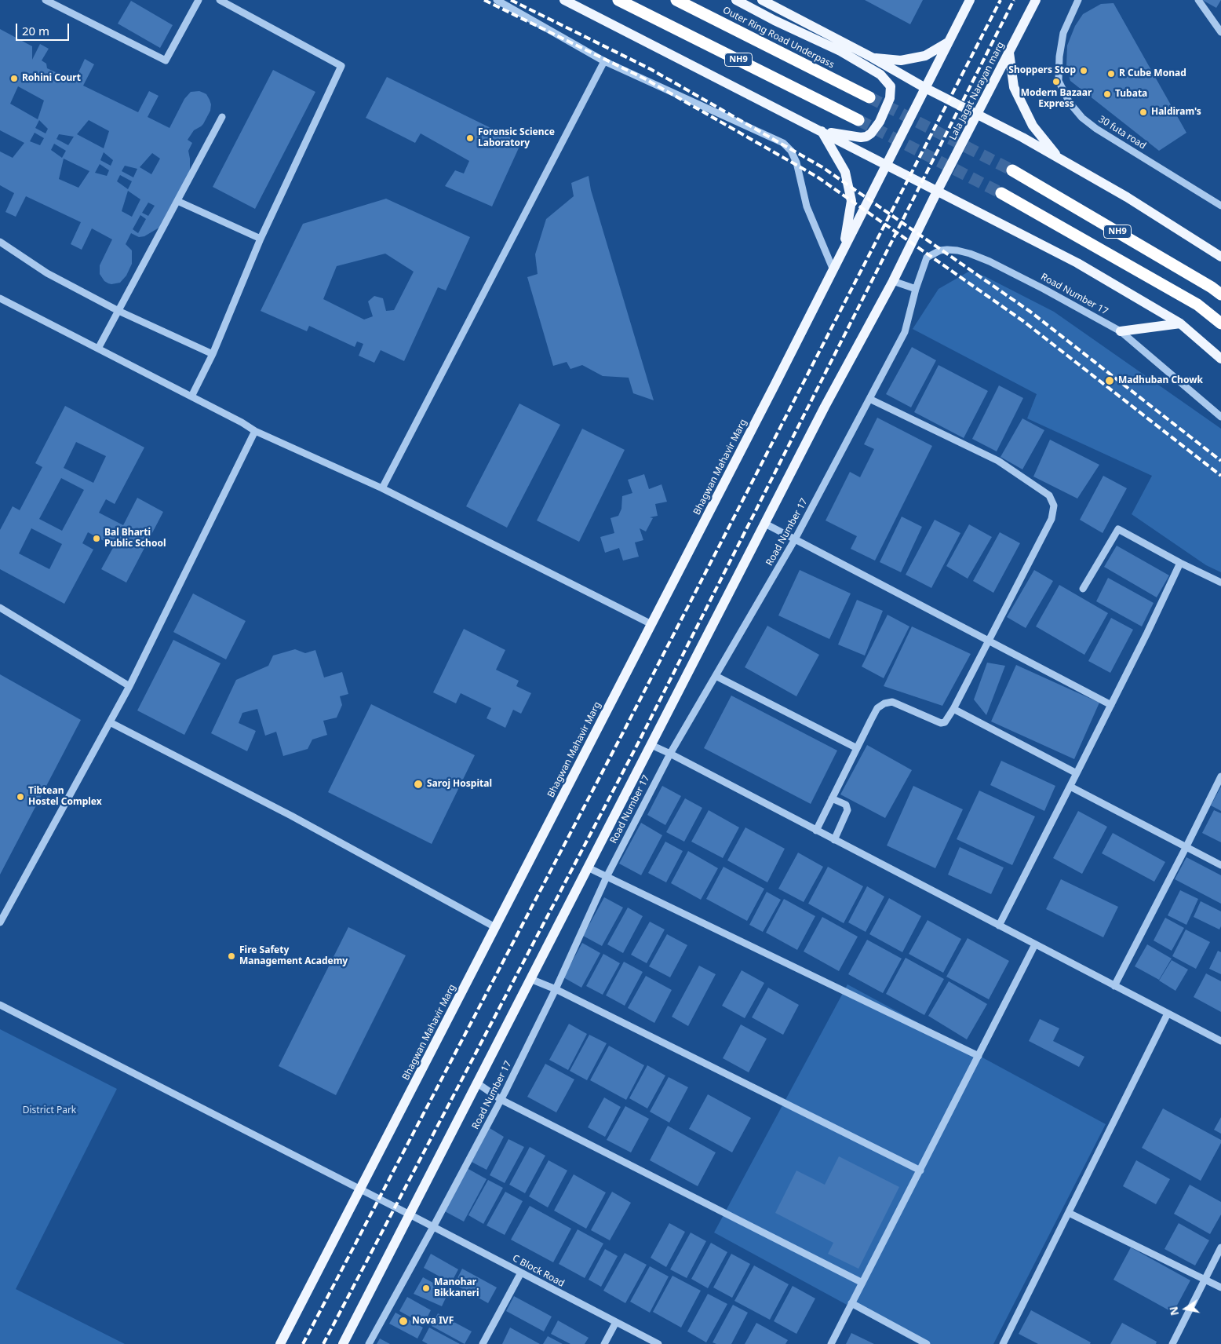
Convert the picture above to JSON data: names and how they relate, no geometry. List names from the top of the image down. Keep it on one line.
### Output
{"streets":{"highway":["Outer Ring Road Underpass","NH9"],"main road":["Lala Jagat Narayan marg","Bhagwan Mahavir Marg"],"street":["30 futa road","Road Number 17","C Block Road"]},"crossings":[["Road Number 17","C Block Road"],["Bhagwan Mahavir Marg","C Block Road"]],"parks":["District Park"],"places":["Shoppers Stop","R Cube Monad","Rohini Court","Modern Bazaar Express","Tubata","Haldiram's","Forensic Science Laboratory","Madhuban Chowk","Bal Bharti Public School","Saroj Hospital","Tibtean Hostel Complex","Fire Safety Management Academy","Manohar Bikkaneri","Nova IVF"],"scale_bar":"20 m","north":"left"}
